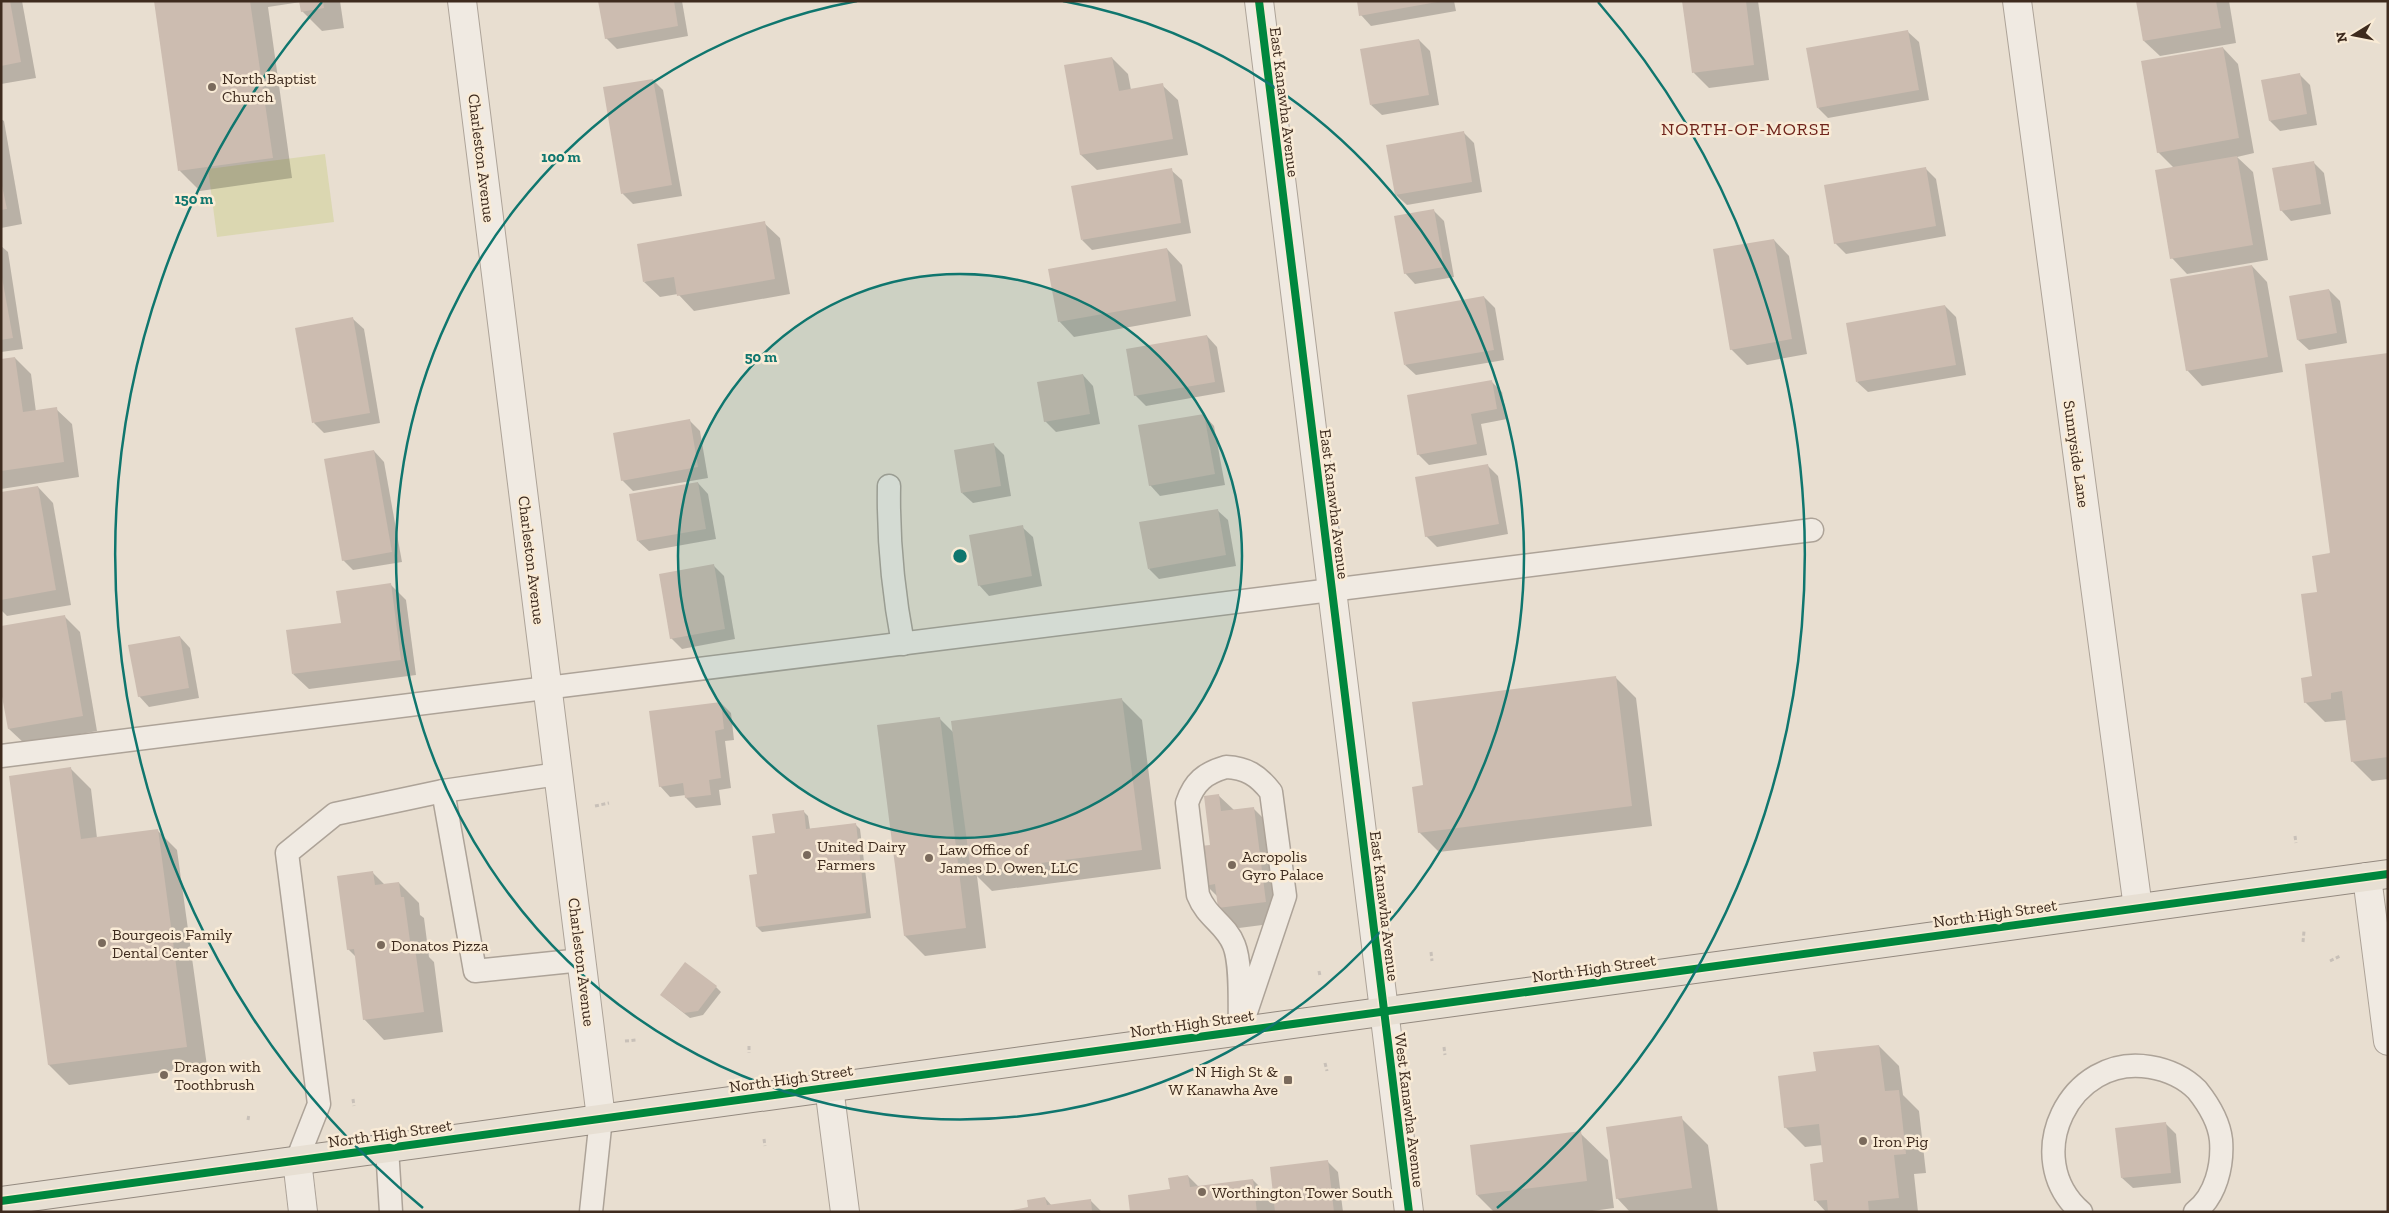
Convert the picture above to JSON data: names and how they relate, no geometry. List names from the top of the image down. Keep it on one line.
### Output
{"streets":{"main road":["North High Street"],"street":["East Kanawha Avenue","Charleston Avenue","Sunnyside Lane","West Kanawha Avenue"]},"crossings":[["East Kanawha Avenue","North High Street"],["East Kanawha Avenue","West Kanawha Avenue"],["Charleston Avenue","North High Street"],["Sunnyside Lane","North High Street"],["North High Street","West Kanawha Avenue"]],"districts":["NORTH-OF-MORSE"],"places":{"other":["North Baptist Church","United Dairy Farmers","Law Office of James D. Owen, LLC","Acropolis Gyro Palace","Bourgeois Family Dental Center","Donatos Pizza","Dragon with Toothbrush","Iron Pig","Worthington Tower South"],"transit":["N High St & W Kanawha Ave"]},"north":"left","rings":["100 m","150 m","50 m"]}
